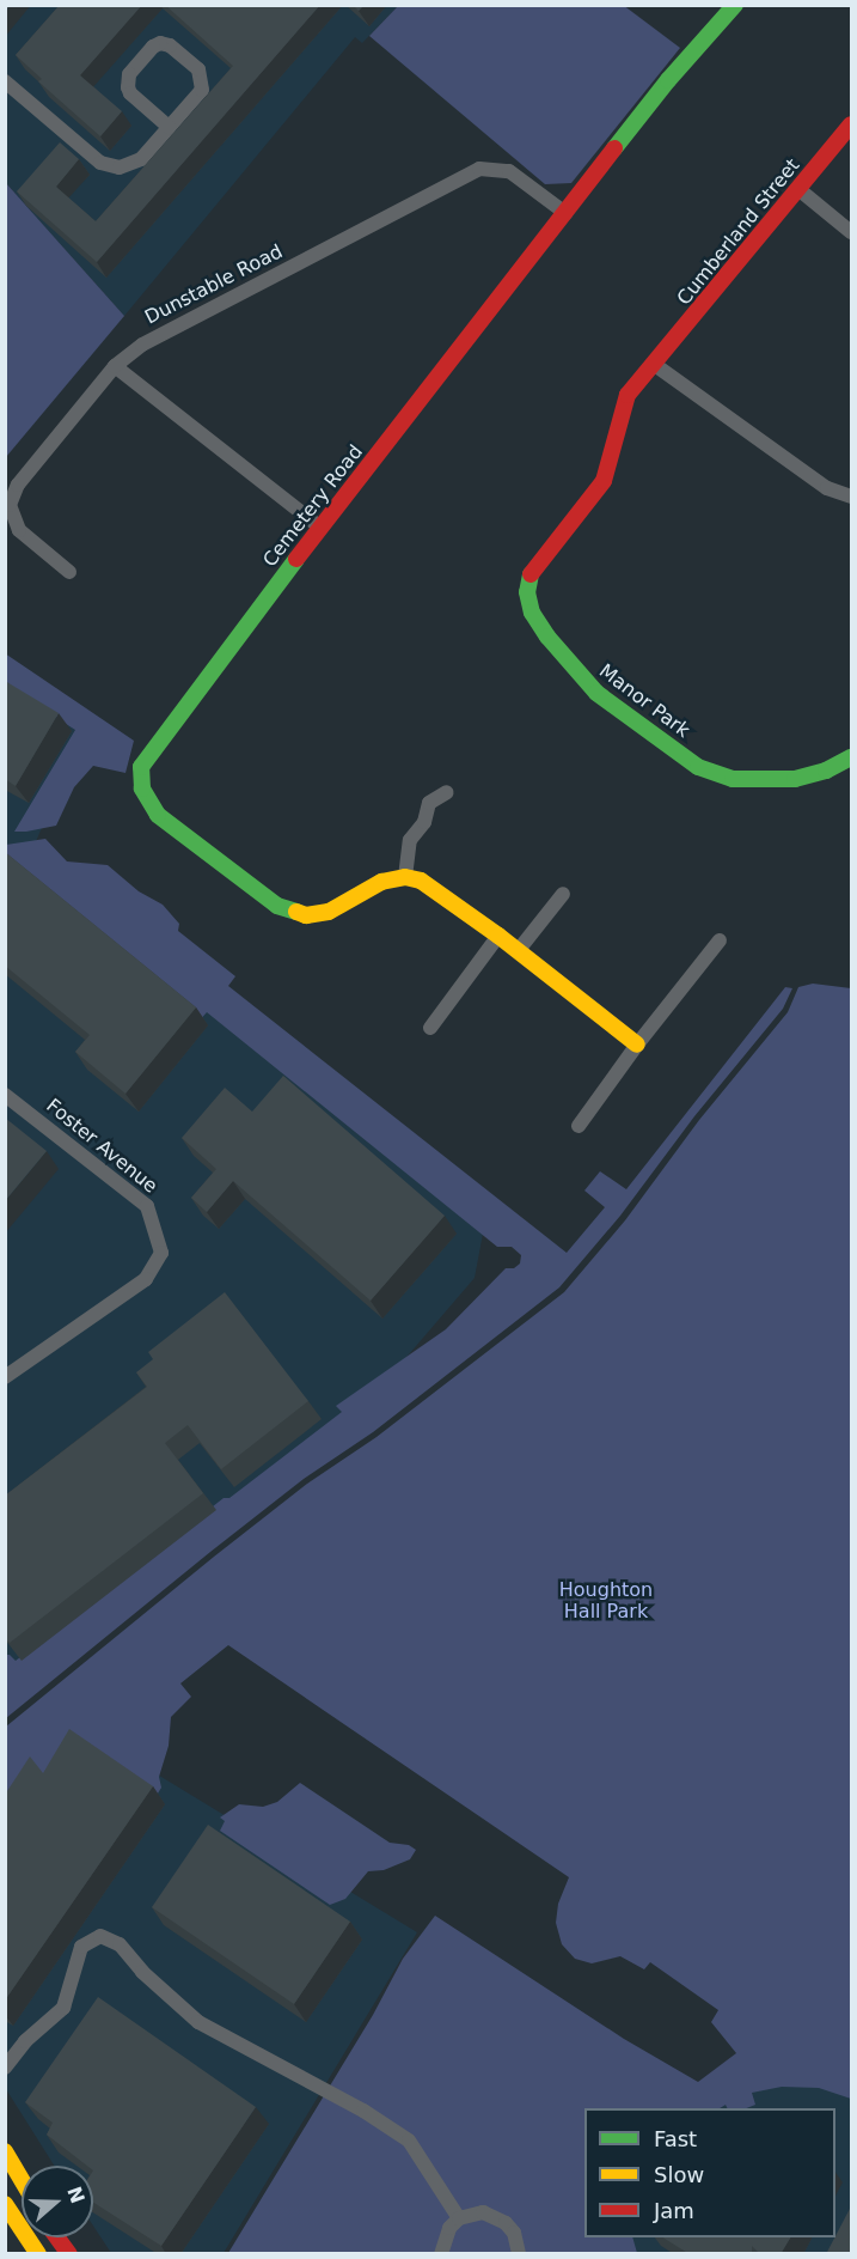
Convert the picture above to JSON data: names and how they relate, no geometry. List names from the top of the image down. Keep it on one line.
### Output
{"streets":{"street":["Cumberland Street","Dunstable Road","Cemetery Road","Manor Park","Foster Avenue"]},"crossings":[["Cumberland Street","Manor Park"],["Dunstable Road","Cemetery Road"]],"parks":["Houghton Hall Park"],"legend":["Fast","Slow","Jam"],"north":"right"}
